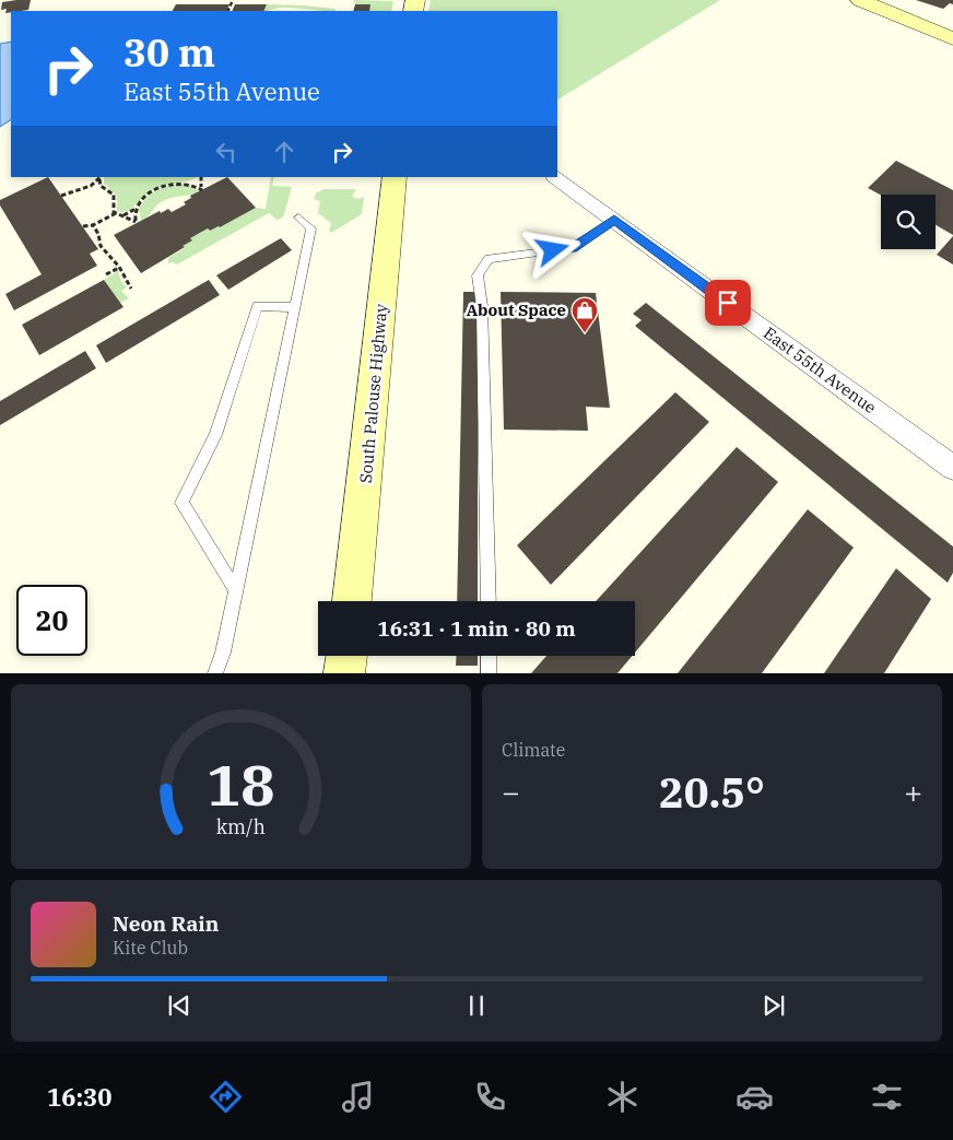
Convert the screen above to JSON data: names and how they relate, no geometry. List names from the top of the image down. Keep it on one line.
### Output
{"streets":{"main road":["South Palouse Highway"],"street":["East 55th Avenue"]},"places":{"shop":["About Space"]},"page":{"turn":["30 m","East 55th Avenue"],"limit":"20","trip":"16:31 · 1 min · 80 m","tile":"Climate","heat":["−","20.5°","+"],"song":["Neon Rain","Kite Club"],"tabs":"16:30","gauge":["18","km/h"]}}
